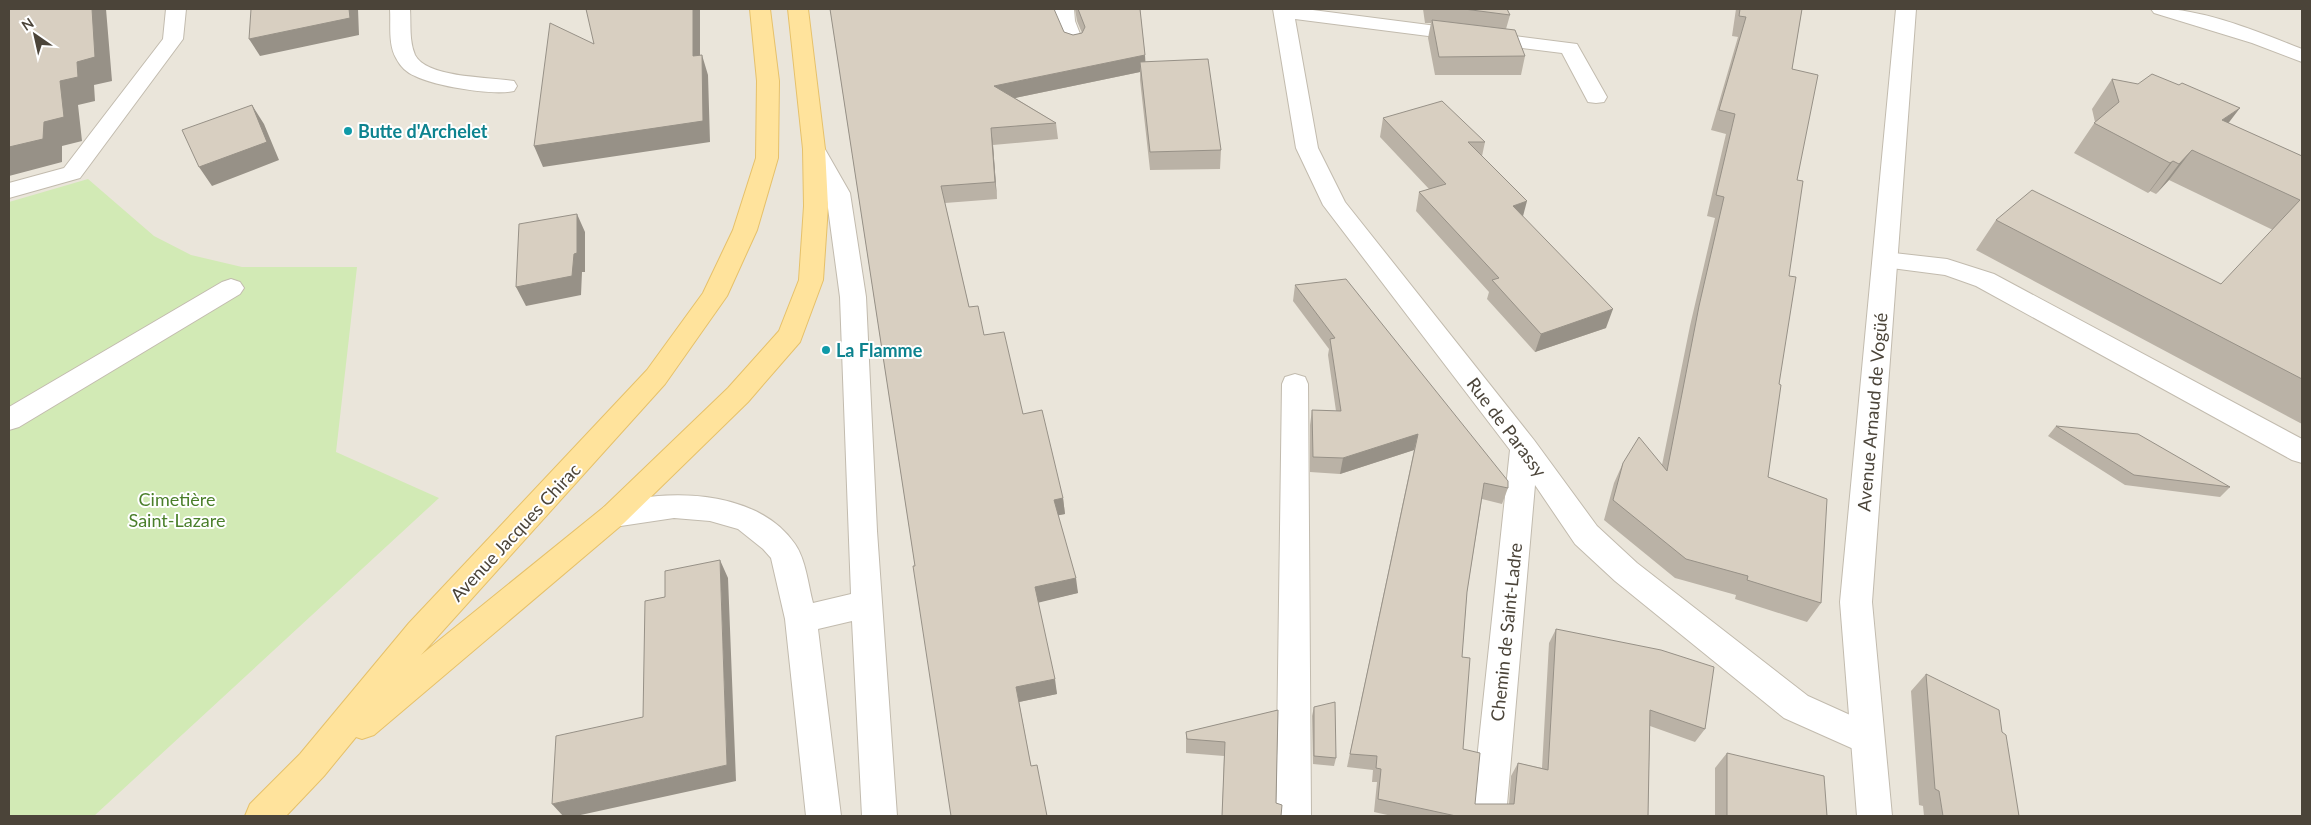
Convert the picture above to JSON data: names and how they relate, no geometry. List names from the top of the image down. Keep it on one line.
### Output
{"streets":{"main road":["Avenue Jacques Chirac"],"street":["Avenue Arnaud de Vogüé","Rue de Parassy","Chemin de Saint-Ladre"]},"crossings":[["Avenue Arnaud de Vogüé","Rue de Parassy"],["Rue de Parassy","Chemin de Saint-Ladre"]],"parks":["Cimetière Saint-Lazare"],"places":["Butte d'Archelet","La Flamme"],"north":"top left"}
